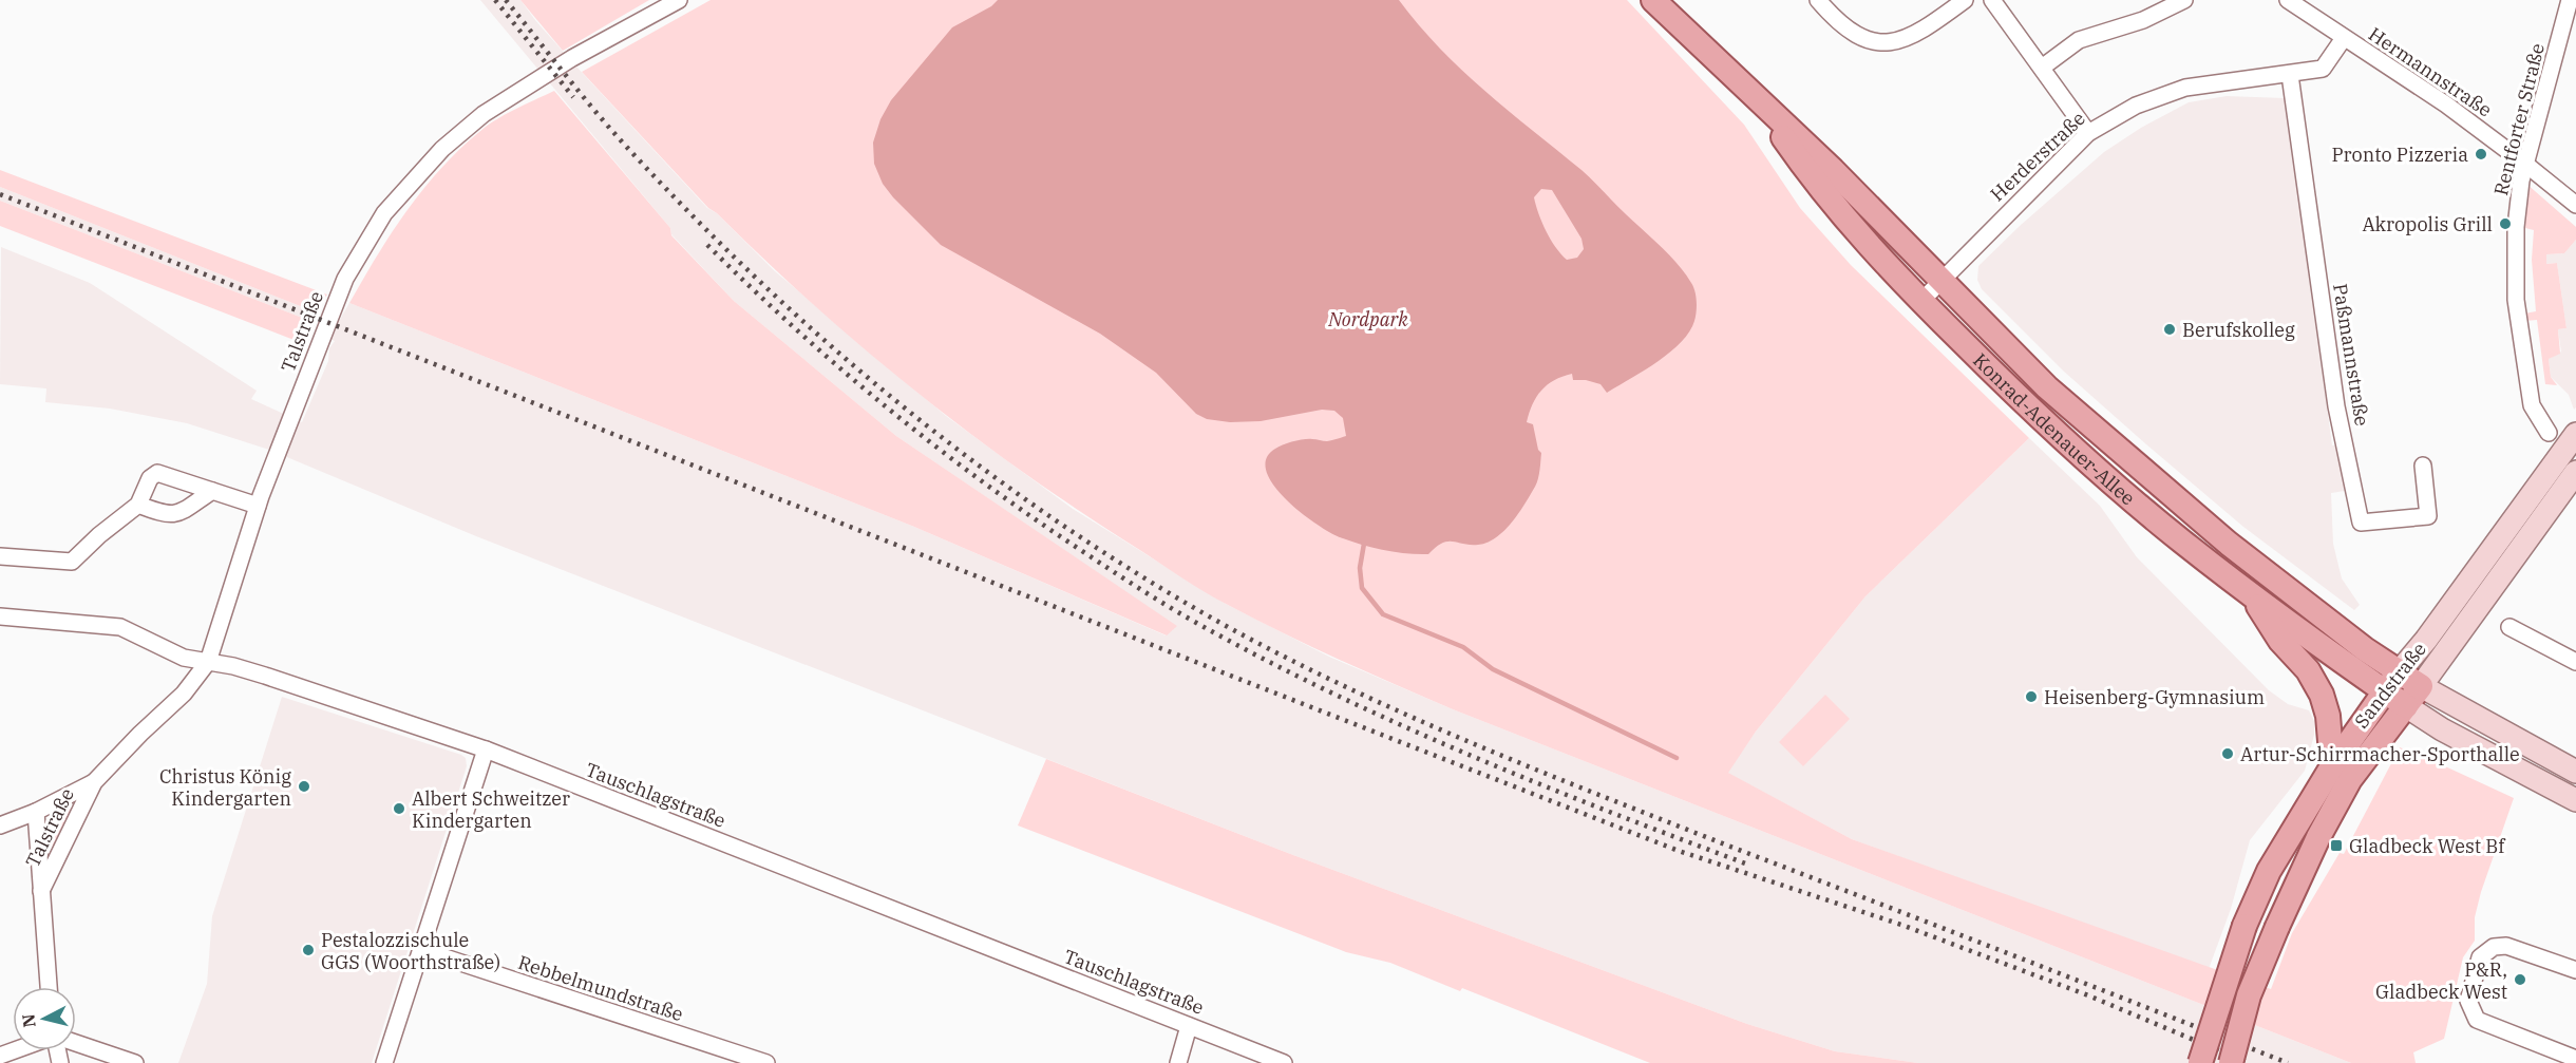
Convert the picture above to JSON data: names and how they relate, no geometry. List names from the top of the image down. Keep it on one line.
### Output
{"streets":{"main road":["Konrad-Adenauer-Allee","Sandstraße"],"street":["Hermannstraße","Rentforter Straße","Herderstraße","Talstraße","Paßmannstraße","Tauschlagstraße","Rebbelmundstraße"]},"crossings":[["Hermannstraße","Rentforter Straße"],["Hermannstraße","Herderstraße"],["Herderstraße","Paßmannstraße"],["Herderstraße","Konrad-Adenauer-Allee"],["Talstraße","Tauschlagstraße"],["Konrad-Adenauer-Allee","Sandstraße"]],"parks":["Nordpark"],"places":{"other":["Pronto Pizzeria","Akropolis Grill","Berufskolleg","Heisenberg-Gymnasium","Artur-Schirrmacher-Sporthalle","Christus König Kindergarten","Albert Schweitzer Kindergarten","Pestalozzischule GGS (Woorthstraße)","P&R, Gladbeck West"],"transit":["Gladbeck West Bf"]},"north":"left"}
